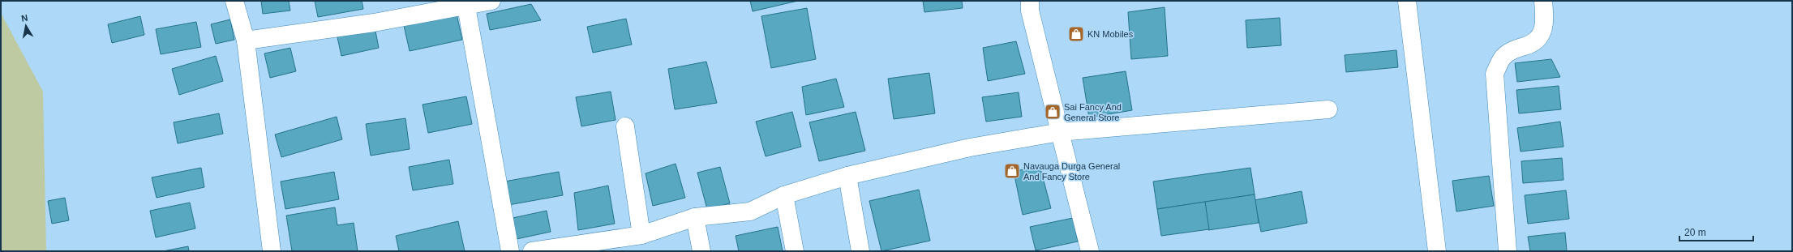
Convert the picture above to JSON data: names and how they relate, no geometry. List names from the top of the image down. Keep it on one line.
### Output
{"places":{"shop":["KN Mobiles","Sai Fancy And General Store","Navauga Durga General And Fancy Store"]},"scale_bar":"20 m","north":"top"}
